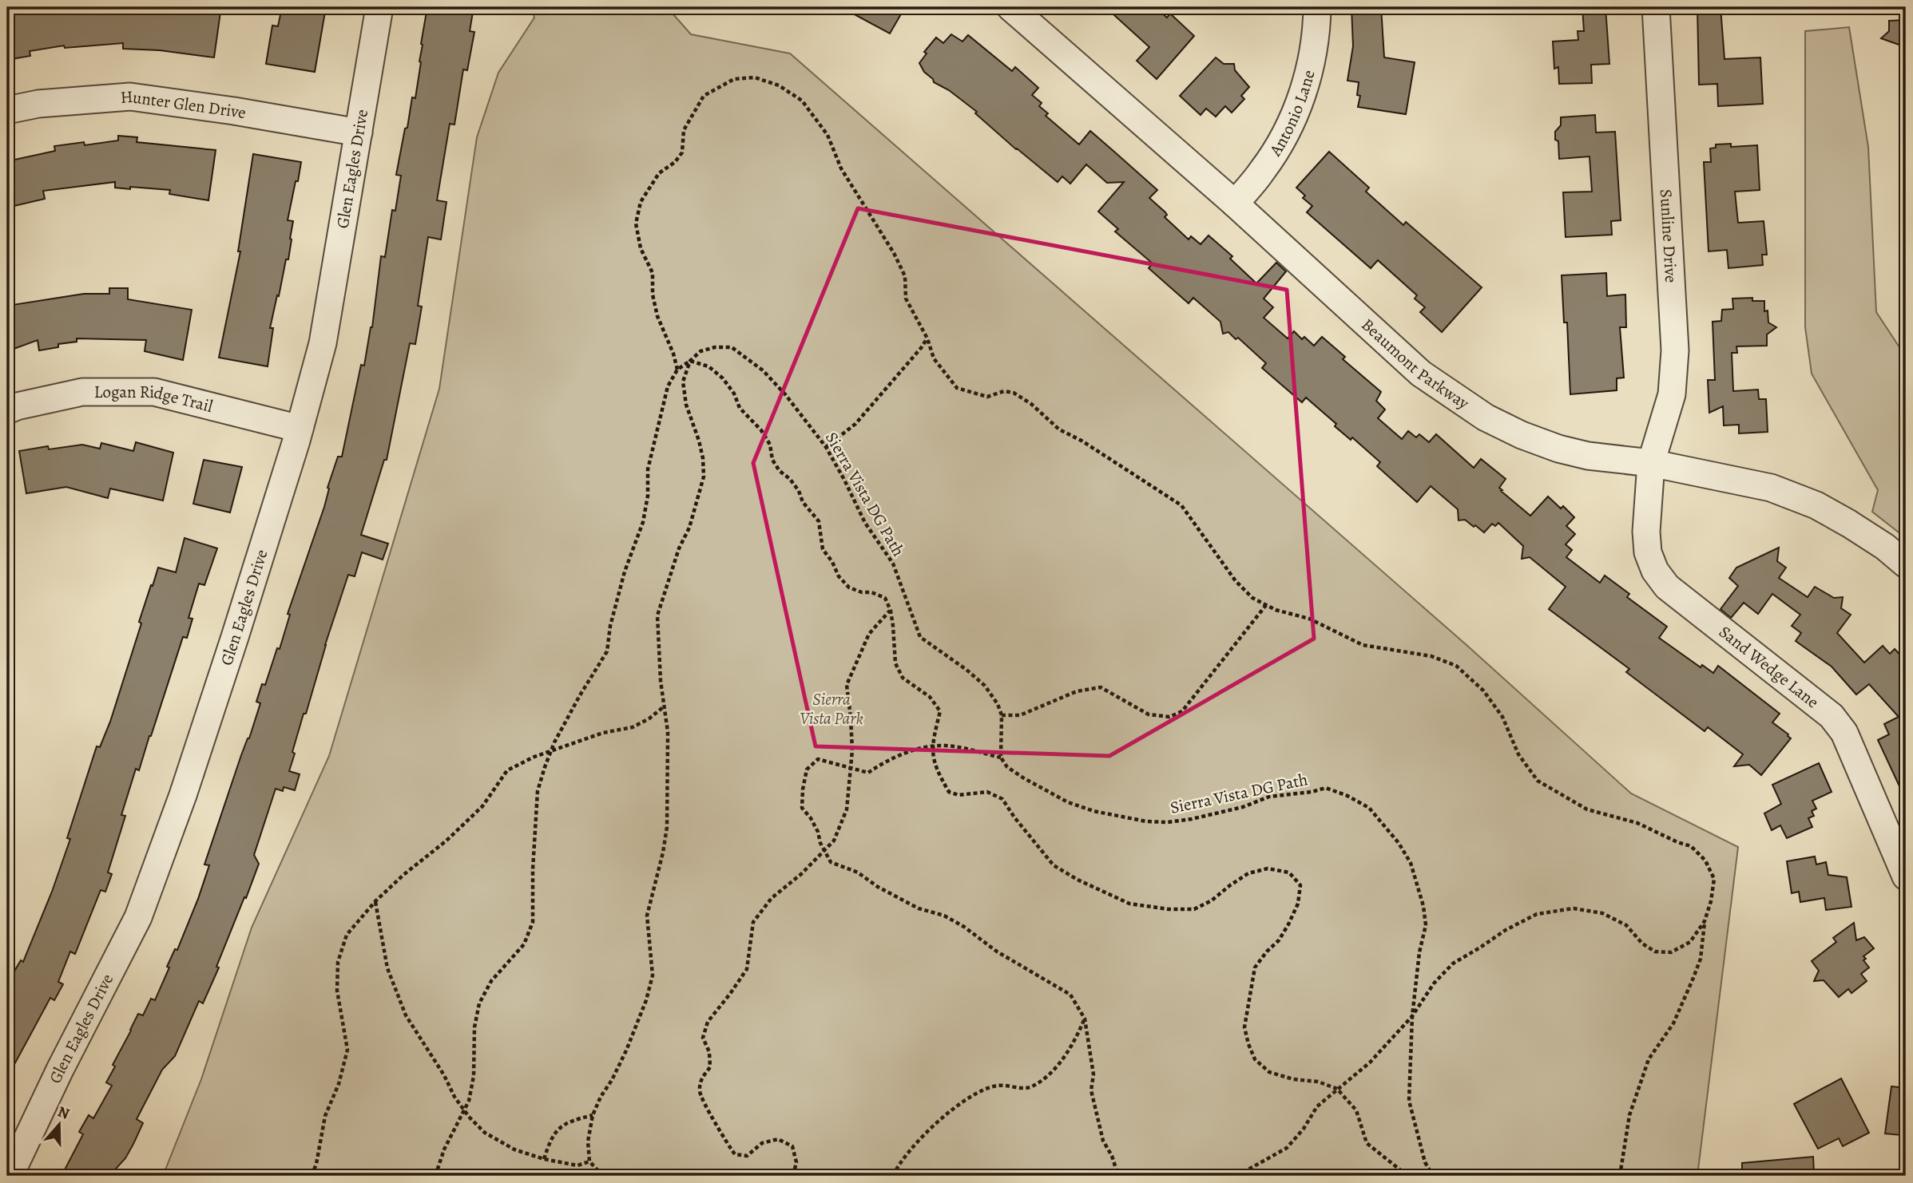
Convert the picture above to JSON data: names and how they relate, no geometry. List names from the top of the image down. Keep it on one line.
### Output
{"streets":{"street":["Hunter Glen Drive","Antonio Lane","Glen Eagles Drive","Sunline Drive","Beaumont Parkway","Logan Ridge Trail","Sand Wedge Lane"],"path":["Sierra Vista DG Path"]},"crossings":[["Hunter Glen Drive","Glen Eagles Drive"],["Antonio Lane","Beaumont Parkway"],["Glen Eagles Drive","Logan Ridge Trail"],["Sunline Drive","Beaumont Parkway"],["Sunline Drive","Sand Wedge Lane"],["Beaumont Parkway","Sand Wedge Lane"]],"parks":["Sierra Vista Park"],"north":"top"}
